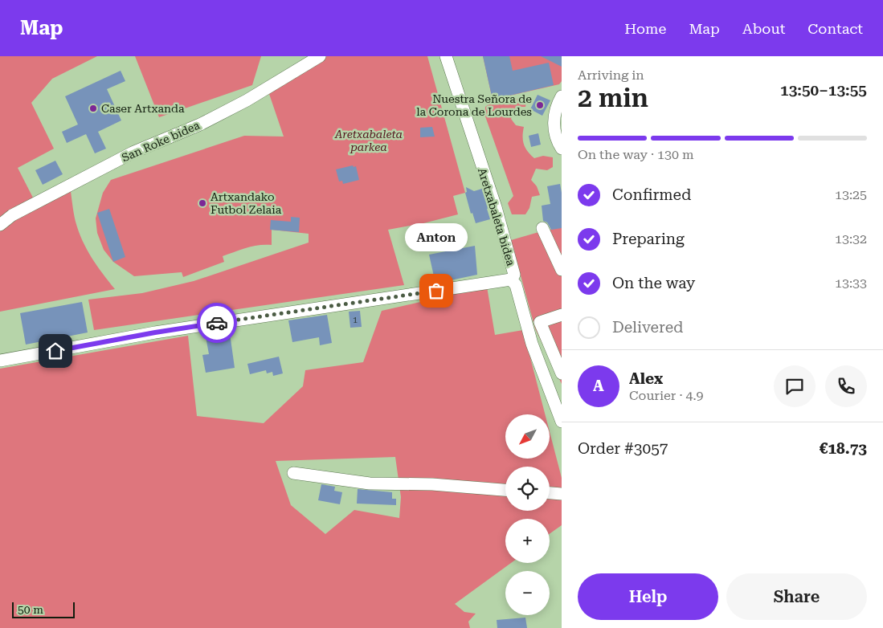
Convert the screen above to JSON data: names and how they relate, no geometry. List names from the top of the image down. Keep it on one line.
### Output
{"streets":{"street":["San Roke bidea","Aretxabaleta bidea"]},"parks":["Aretxabaleta parkea"],"places":["Nuestra Señora de la Corona de Lourdes","Caser Artxanda","Artxandako Futbol Zelaia","Anton"],"house_numbers":["1"],"scale_bar":"50 m","north":"bottom left","page":{"header":"Map","nav":["Home","Map","About","Contact"],"heading":["2 min","Arriving in","13:50–13:55"],"panel":["Alex","Courier · 4.9","Order #3057","€18.73"],"bar":"On the way · 130 m","list":[["Confirmed","13:25"],["Preparing","13:32"],["On the way","13:33"],"Delivered"],"bubble":"Anton","round":"A","map_buttons":["+","−"],"buttons":["Help","Share"],"scale":"50 m"}}
